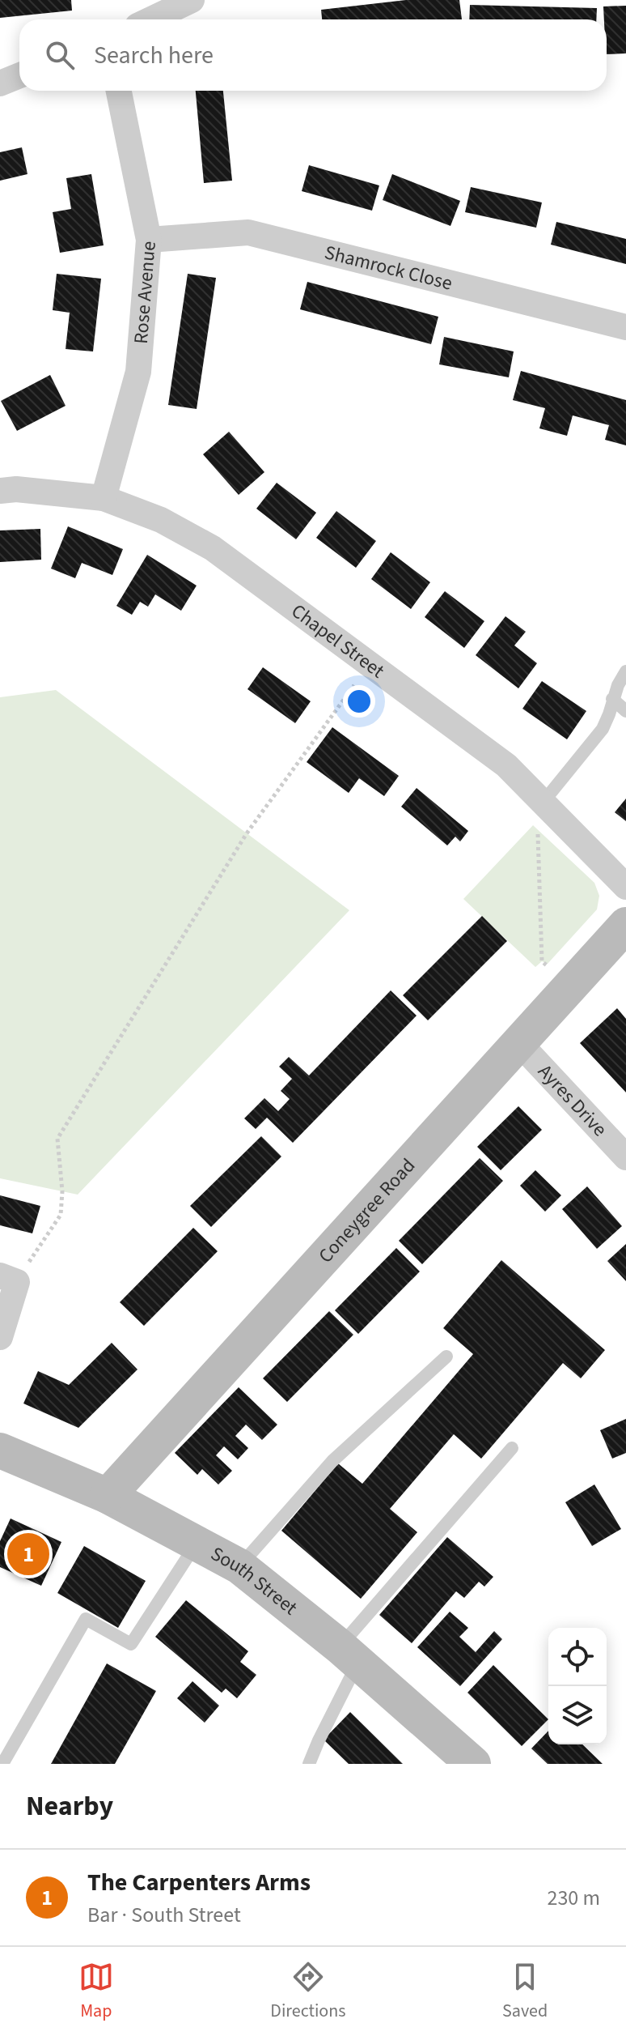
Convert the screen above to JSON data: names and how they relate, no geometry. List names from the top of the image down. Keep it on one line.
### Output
{"streets":{"street":["Shamrock Close","Rose Avenue","Chapel Street","Ayres Drive","Coneygree Road","South Street"]},"crossings":[["Shamrock Close","Rose Avenue"],["Rose Avenue","Chapel Street"],["Ayres Drive","Coneygree Road"],["Coneygree Road","South Street"]],"page":{"search":"Search here","pins":"1","heading":"Nearby","list":[{"mark":"1","name":"The Carpenters Arms","note":"Bar · South Street","value":"230 m"}],"nav":["Map","Directions","Saved"]}}
